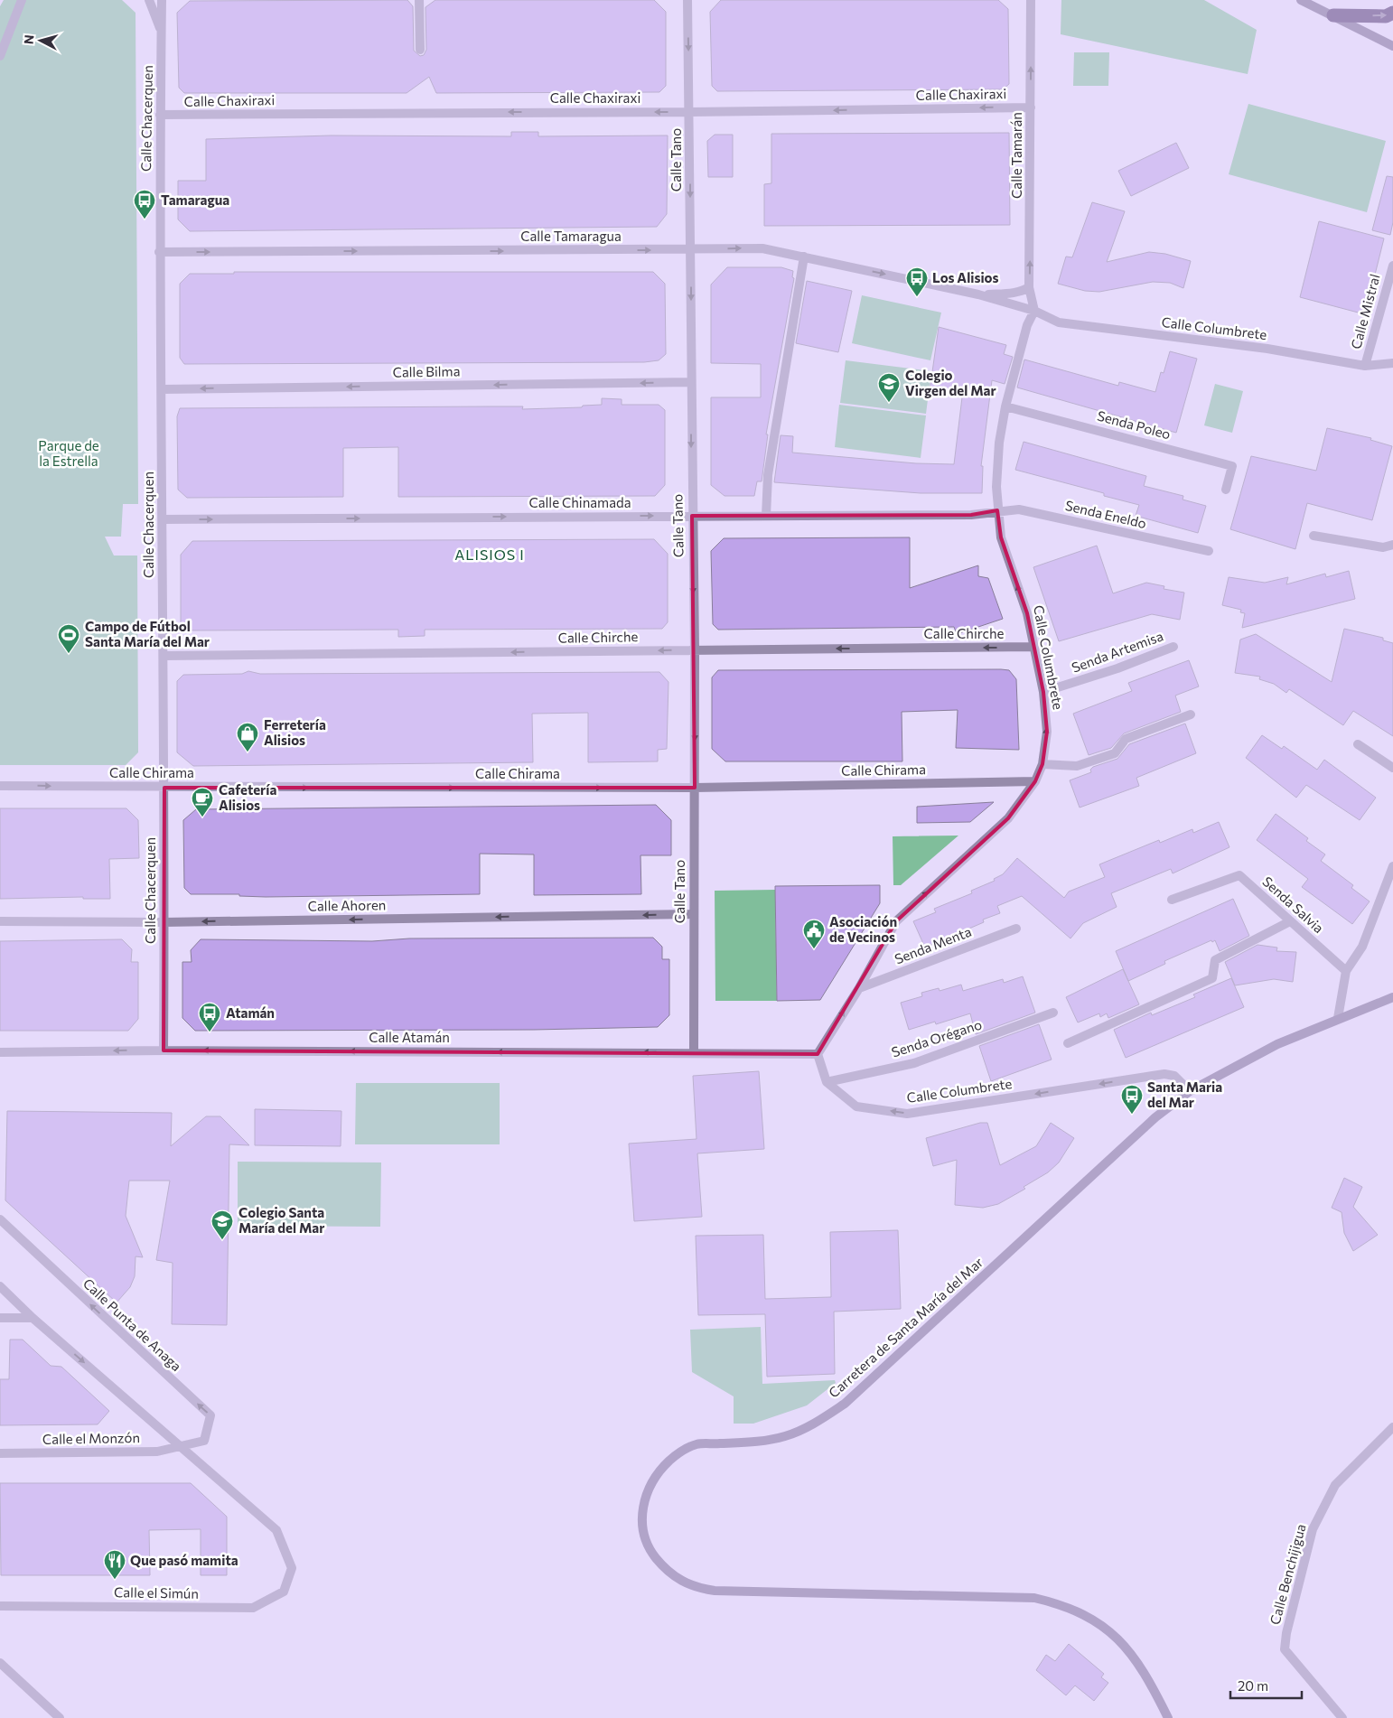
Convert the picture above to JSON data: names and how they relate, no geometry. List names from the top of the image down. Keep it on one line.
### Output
{"streets":{"main road":["Carretera de Santa María del Mar"],"street":["Calle Chaxiraxi","Calle Chacerquen","Calle Tamarán","Calle Tano","Calle Tamaragua","Calle Mistral","Calle Columbrete","Calle Bilma","Senda Poleo","Calle Chinamada","Senda Eneldo","Calle Chirche","Senda Artemisa","Calle Chirama","Senda Salvia","Calle Ahoren","Senda Menta","Calle Atamán","Senda Orégano","Calle Punta de Anaga","Calle el Monzón","Calle Benchijigua","Calle el Simún"]},"crossings":[["Calle Chaxiraxi","Calle Chacerquen"],["Calle Chaxiraxi","Calle Tamarán"],["Calle Chaxiraxi","Calle Tano"],["Calle Chacerquen","Calle Tamaragua"],["Calle Chacerquen","Calle Bilma"],["Calle Chacerquen","Calle Chinamada"],["Calle Chacerquen","Calle Chirche"],["Calle Chacerquen","Calle Chirama"],["Calle Chacerquen","Calle Ahoren"],["Calle Chacerquen","Calle Atamán"],["Calle Tamarán","Calle Tamaragua"],["Calle Tamarán","Calle Columbrete"],["Calle Tano","Calle Tamaragua"],["Calle Tano","Calle Bilma"],["Calle Tano","Calle Chinamada"],["Calle Tano","Calle Chirche"],["Calle Tano","Calle Chirama"],["Calle Tano","Calle Ahoren"],["Calle Tano","Calle Atamán"],["Calle Tamaragua","Calle Columbrete"],["Calle Mistral","Calle Columbrete"],["Calle Columbrete","Senda Poleo"],["Calle Columbrete","Calle Chinamada"],["Calle Columbrete","Senda Eneldo"],["Calle Columbrete","Calle Chirche"],["Calle Columbrete","Senda Artemisa"],["Calle Columbrete","Calle Chirama"],["Calle Columbrete","Senda Menta"],["Calle Columbrete","Calle Atamán"],["Calle Columbrete","Senda Orégano"],["Calle Columbrete","Carretera de Santa María del Mar"],["Calle Chinamada","Senda Eneldo"],["Calle Punta de Anaga","Calle el Monzón"],["Calle Punta de Anaga","Calle el Simún"],["Calle el Monzón","Calle el Simún"]],"one_way":["Calle Chaxiraxi","Calle Tamarán","Calle Tano","Calle Tamaragua","Calle Bilma","Calle Chinamada","Calle Chirche","Calle Chirama","Calle Ahoren","Calle Atamán"],"districts":["ALISIOS I"],"parks":["Parque de la Estrella"],"places":{"bus stop":["Tamaragua","Los Alisios","Atamán","Santa Maria del Mar"],"school or university":["Colegio Virgen del Mar","Colegio Santa María del Mar"],"sports":["Campo de Fútbol Santa María del Mar"],"shop":["Ferretería Alisios"],"cafe":["Cafetería Alisios"],"public building":["Asociación de Vecinos"],"restaurant":["Que pasó mamita"]},"scale_bar":"20 m","north":"left"}
